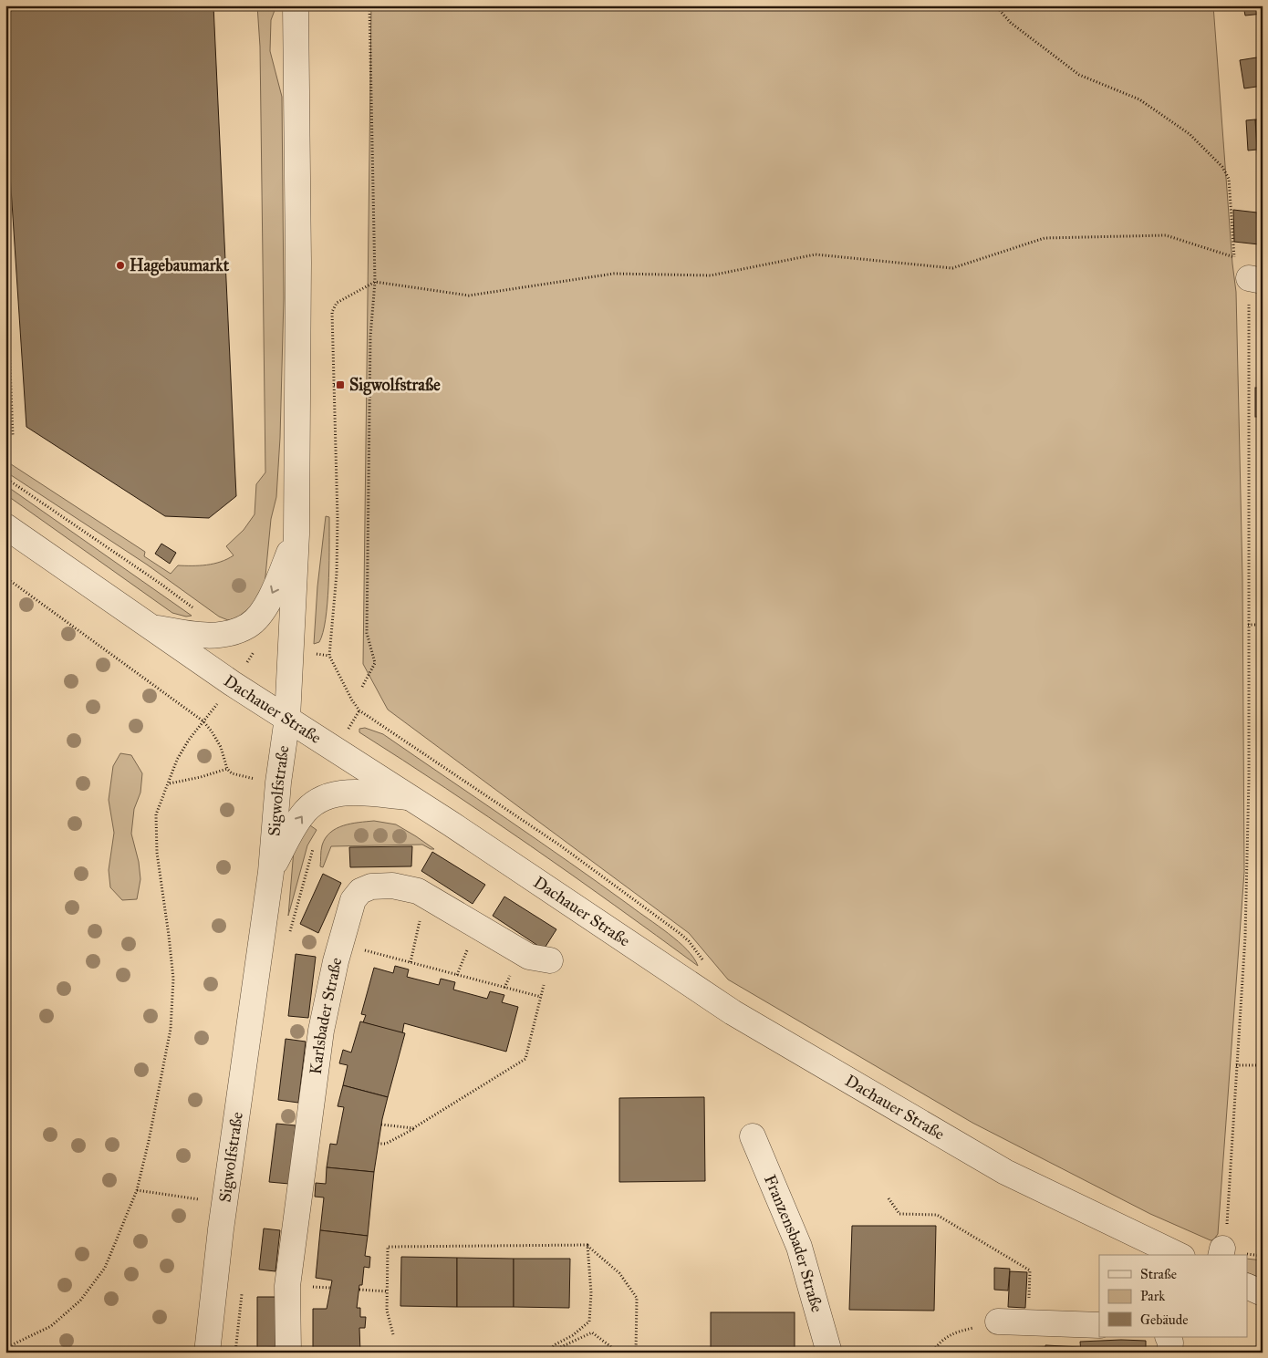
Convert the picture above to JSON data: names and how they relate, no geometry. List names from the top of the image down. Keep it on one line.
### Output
{"streets":{"street":["Dachauer Straße","Sigwolfstraße","Karlsbader Straße","Franzensbader Straße"]},"crossings":[["Dachauer Straße","Sigwolfstraße"]],"places":{"other":["Hagebaumarkt"],"transit":["Sigwolfstraße"]},"legend":["Straße","Park","Gebäude"]}
